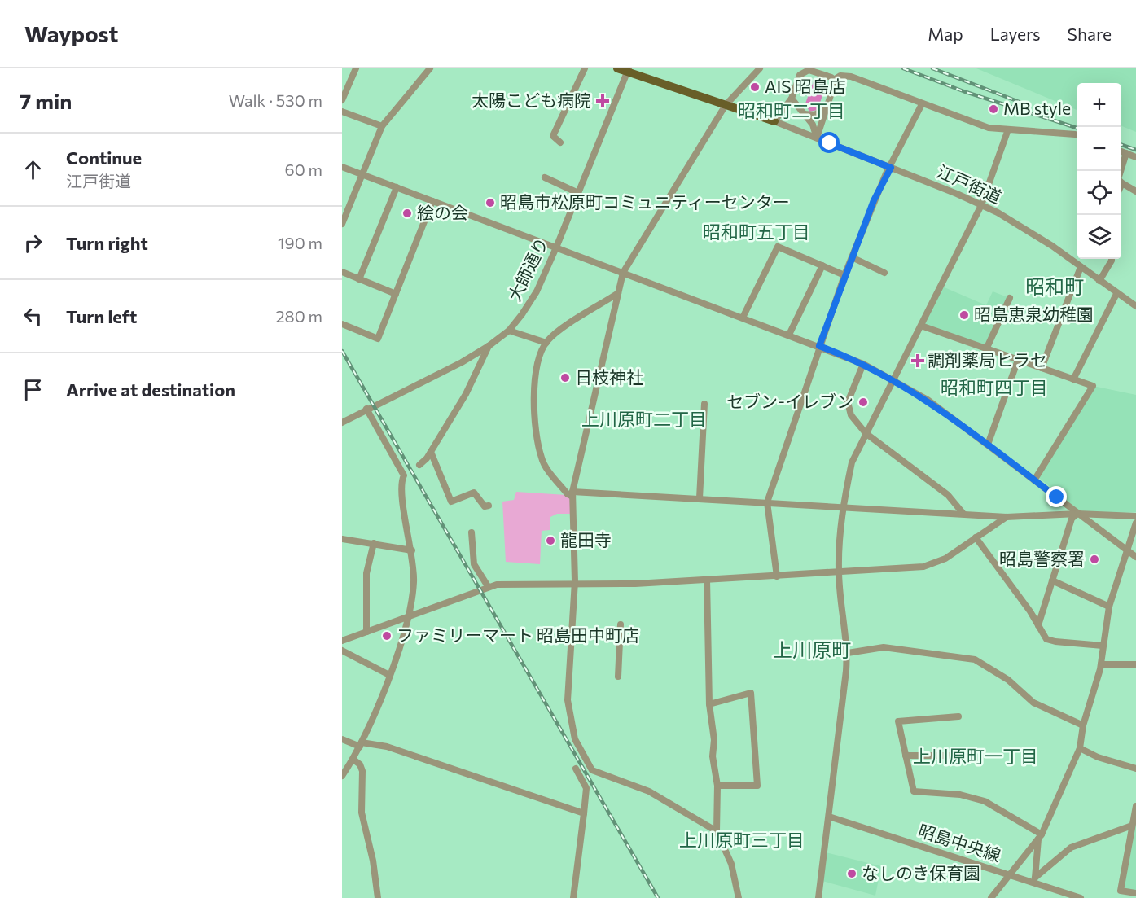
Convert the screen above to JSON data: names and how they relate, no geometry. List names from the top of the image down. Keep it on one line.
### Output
{"streets":{"street":["江戸街道","大師通り","昭島中央線"]},"districts":["昭和町二丁目","昭和町五丁目","昭和町","昭和町四丁目","上川原町二丁目","上川原町","上川原町一丁目","上川原町三丁目"],"places":{"other":["AIS 昭島店","MB style","昭島市松原町コミュニティーセンター","絵の会","昭島恵泉幼稚園","日枝神社","セブン-イレブン","龍田寺","昭島警察署","ファミリーマート 昭島田中町店","なしのき保育園"],"health":["太陽こども病院","調剤薬局ヒラセ"]},"page":{"header":"Waypost","nav":["Map","Layers","Share"],"heading":["7 min","Walk · 530 m"],"map_buttons":["+","−"],"list":[["Continue","江戸街道","60 m"],["Turn right","190 m"],["Turn left","280 m"],"Arrive at destination"]}}
